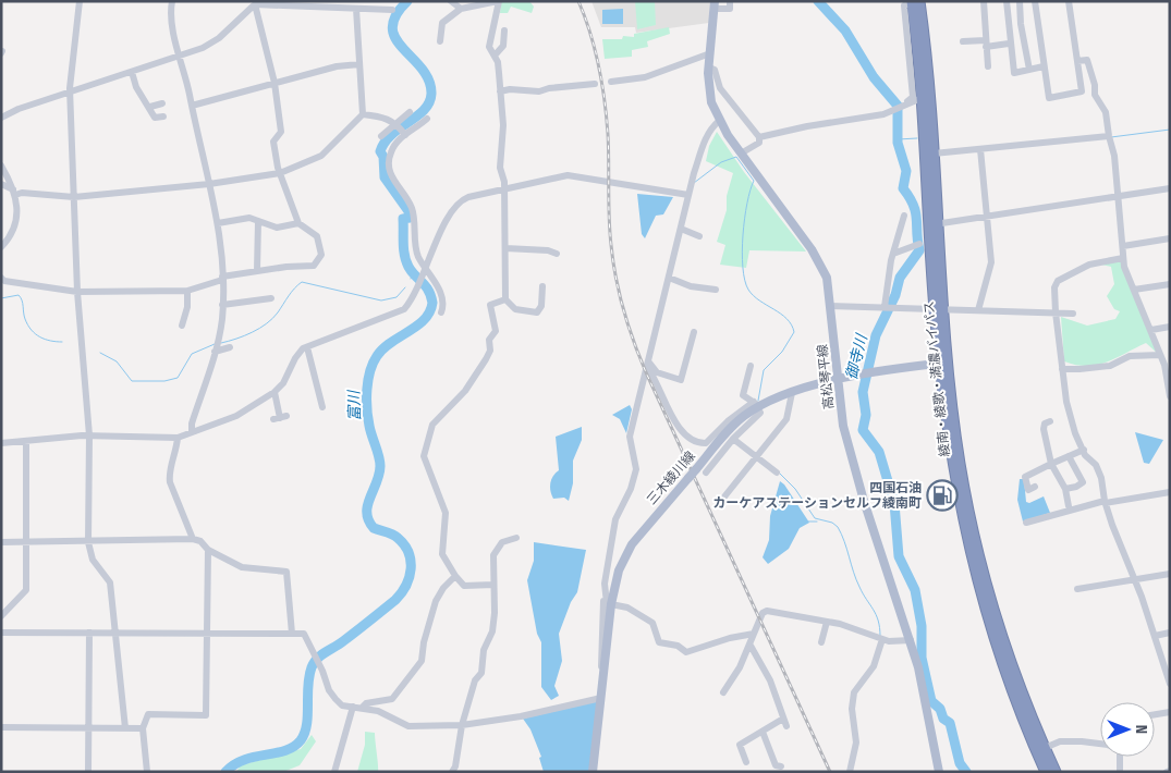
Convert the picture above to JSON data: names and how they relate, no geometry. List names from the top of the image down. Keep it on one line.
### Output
{"streets":{"highway":["綾南・綾歌・満濃バイパス"],"main road":["高松琴平線","三木綾川線"]},"crossings":[["高松琴平線","三木綾川線"],["綾南・綾歌・満濃バイパス","三木綾川線"]],"water":["御寺川","富川"],"places":{"fuel station":["四国石油 カーケアステーションセルフ綾南町"]},"north":"right"}
